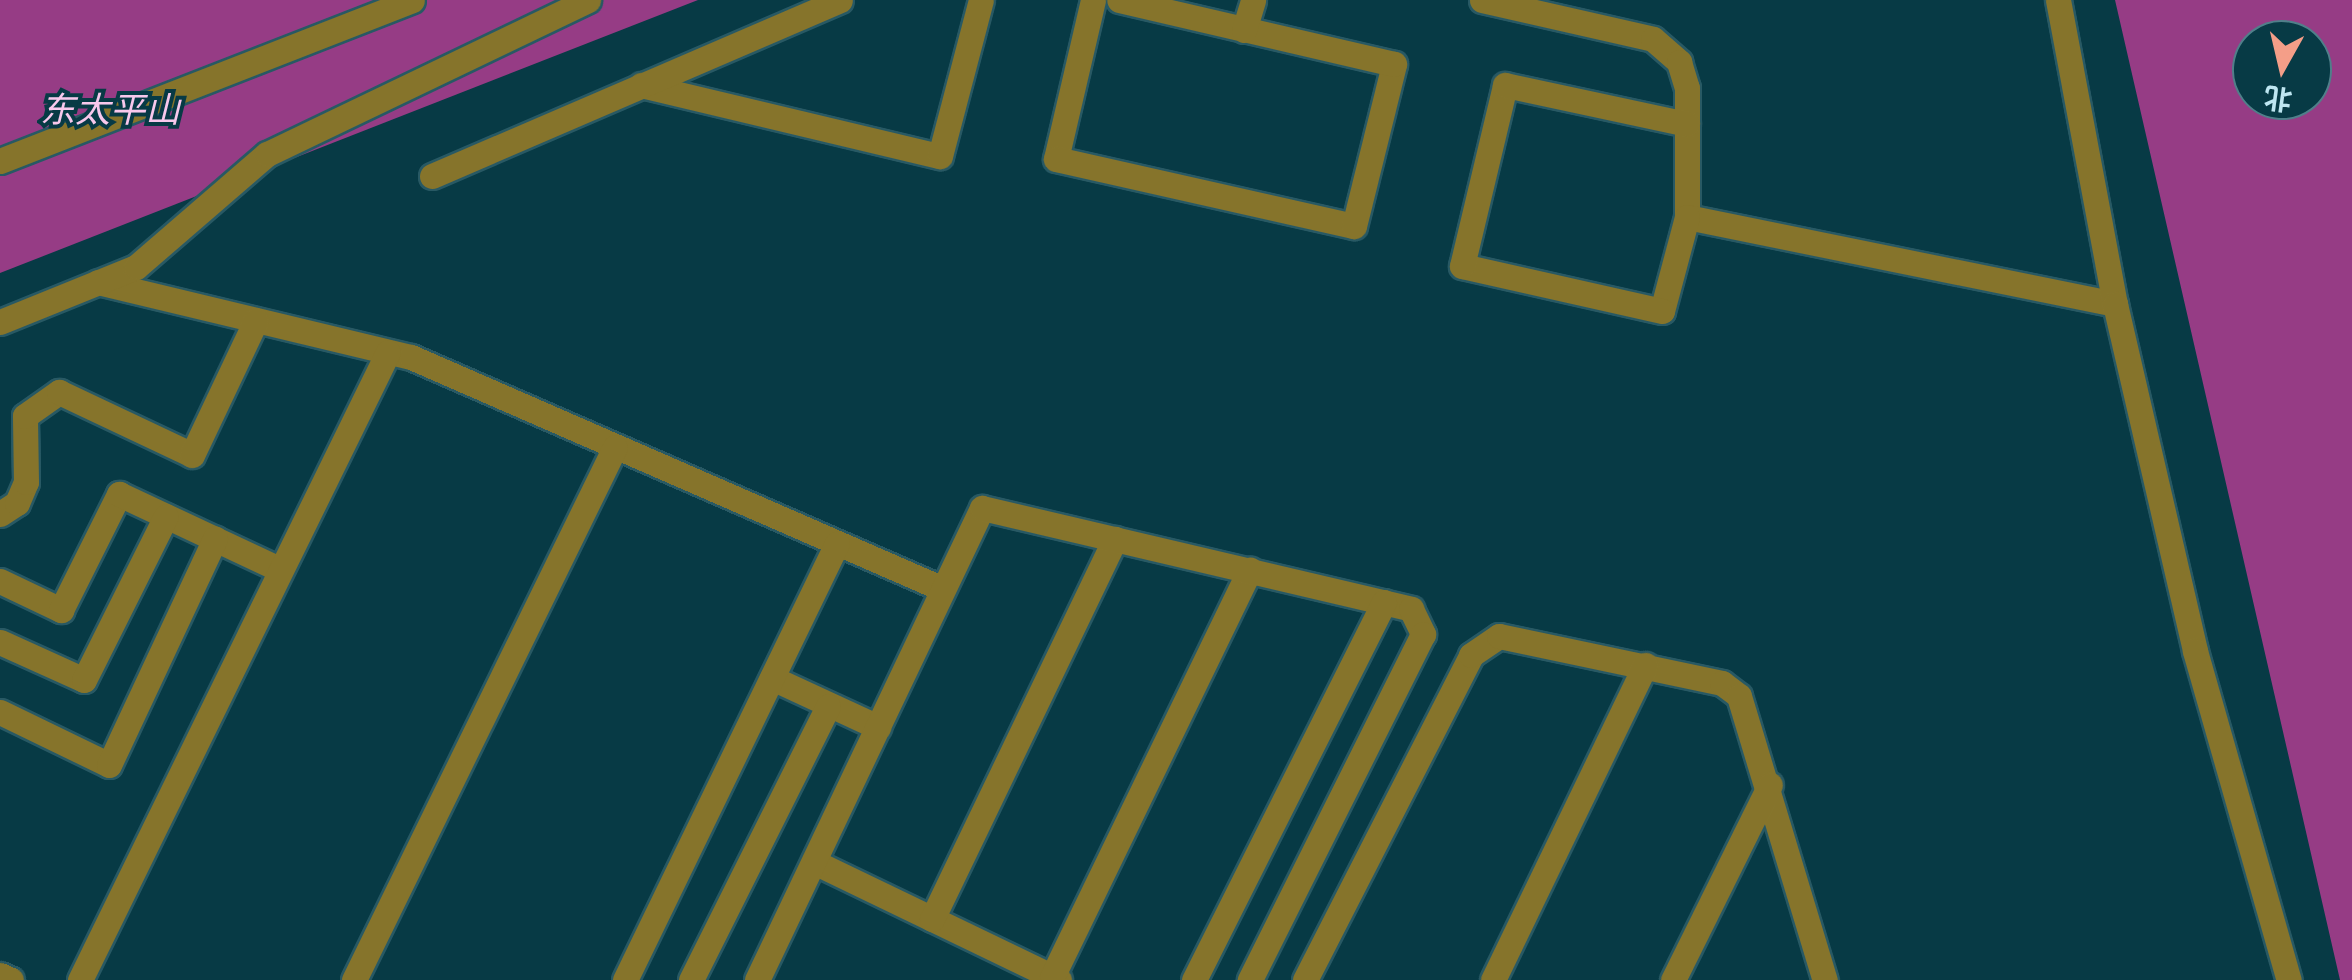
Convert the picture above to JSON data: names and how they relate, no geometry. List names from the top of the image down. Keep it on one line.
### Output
{"parks":["东太平山"],"north":"bottom"}
